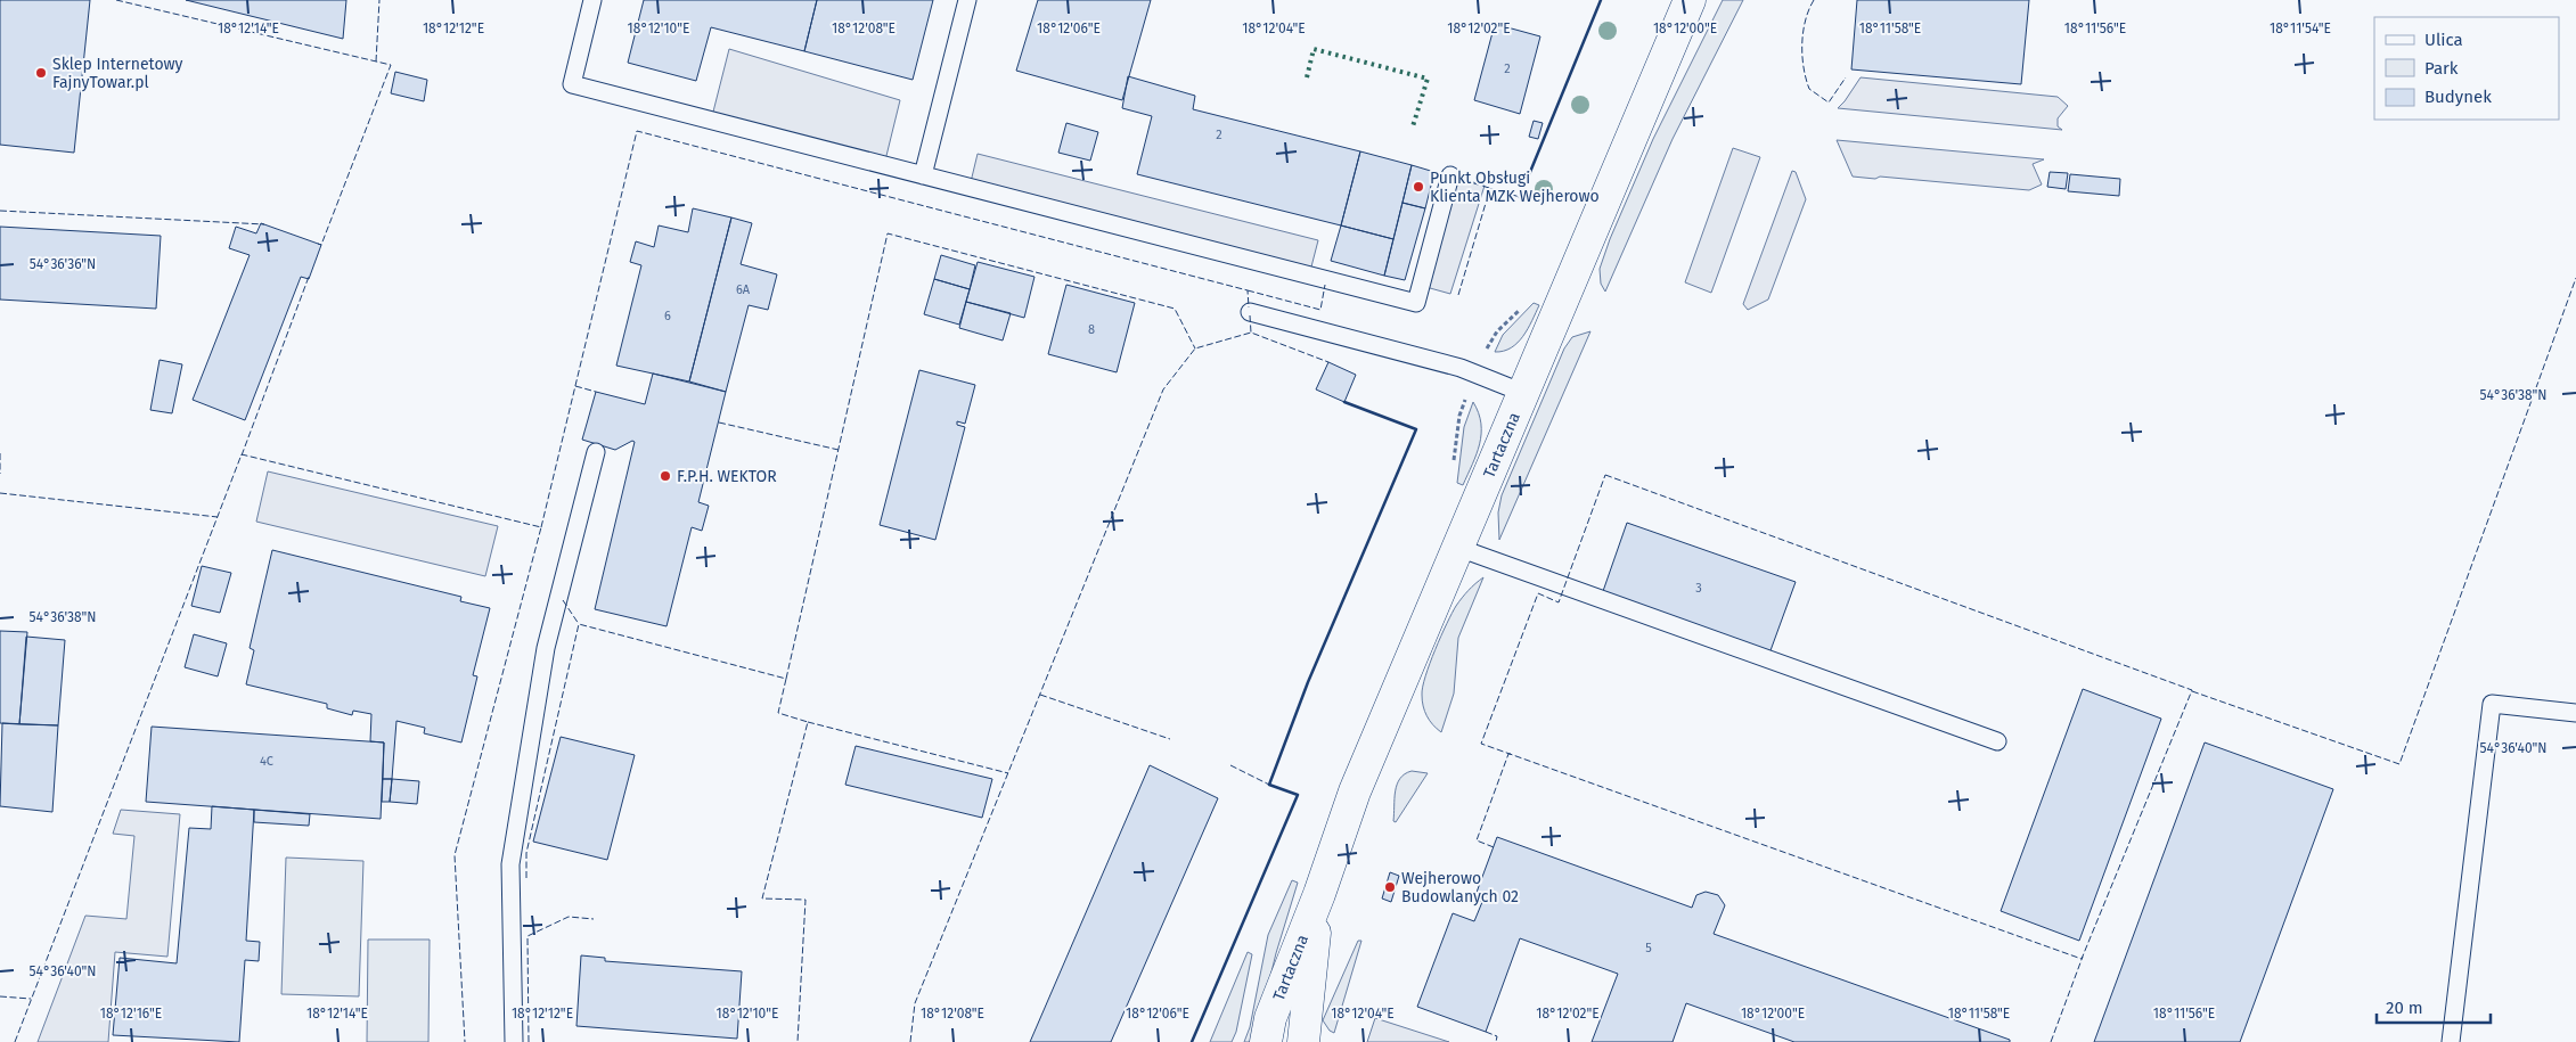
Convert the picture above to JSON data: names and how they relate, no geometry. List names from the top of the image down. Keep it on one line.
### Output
{"streets":{"street":["Tartaczna"]},"places":["Sklep Internetowy FajnyTowar.pl","Punkt Obsługi Klienta MZK Wejherowo","F.P.H. WEKTOR","Wejherowo Budowlanych 02"],"house_numbers":["2","2","6A","6","8","3","4C","5"],"legend":["Ulica","Park","Budynek"],"scale_bar":"20 m","coordinates":["18°12'14\"E","18°12'12\"E","18°12'10\"E","18°12'08\"E","18°12'06\"E","18°12'00\"E","18°11'58\"E","18°11'54\"E","18°12'04\"E","18°12'02\"E","18°11'56\"E","54°36'36\"N","54°36'38\"N","54°36'40\"N","18°12'16\"E"]}
